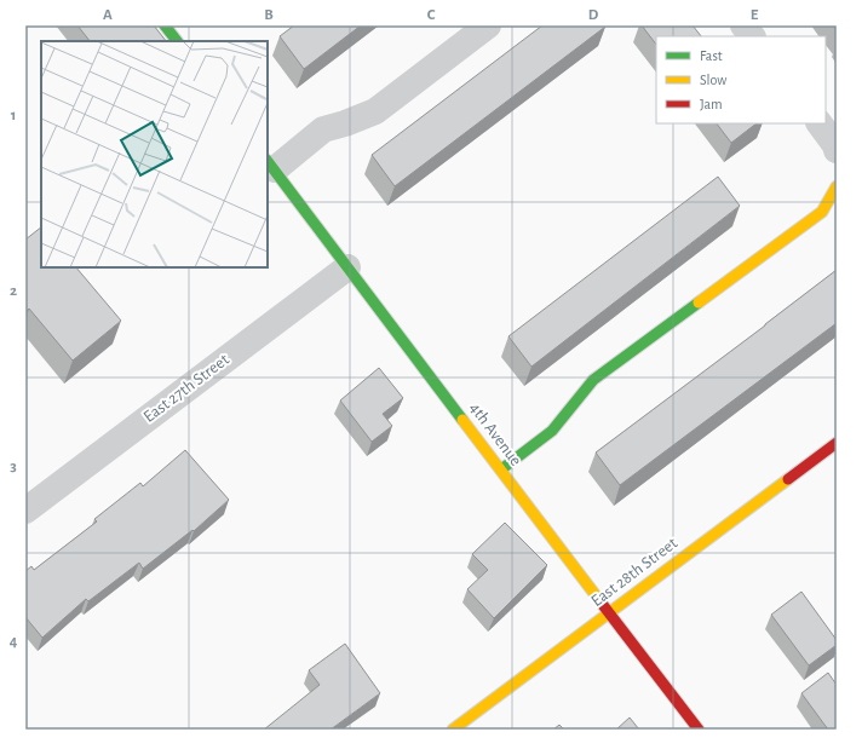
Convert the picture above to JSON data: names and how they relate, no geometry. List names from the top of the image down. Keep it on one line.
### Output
{"streets":{"street":["East 27th Street","4th Avenue","East 28th Street"]},"crossings":[["East 27th Street","4th Avenue"],["4th Avenue","East 28th Street"]],"legend":["Fast","Slow","Jam"],"grid":{"columns":["A","B","C","D","E"],"rows":["1","2","3","4"]}}
